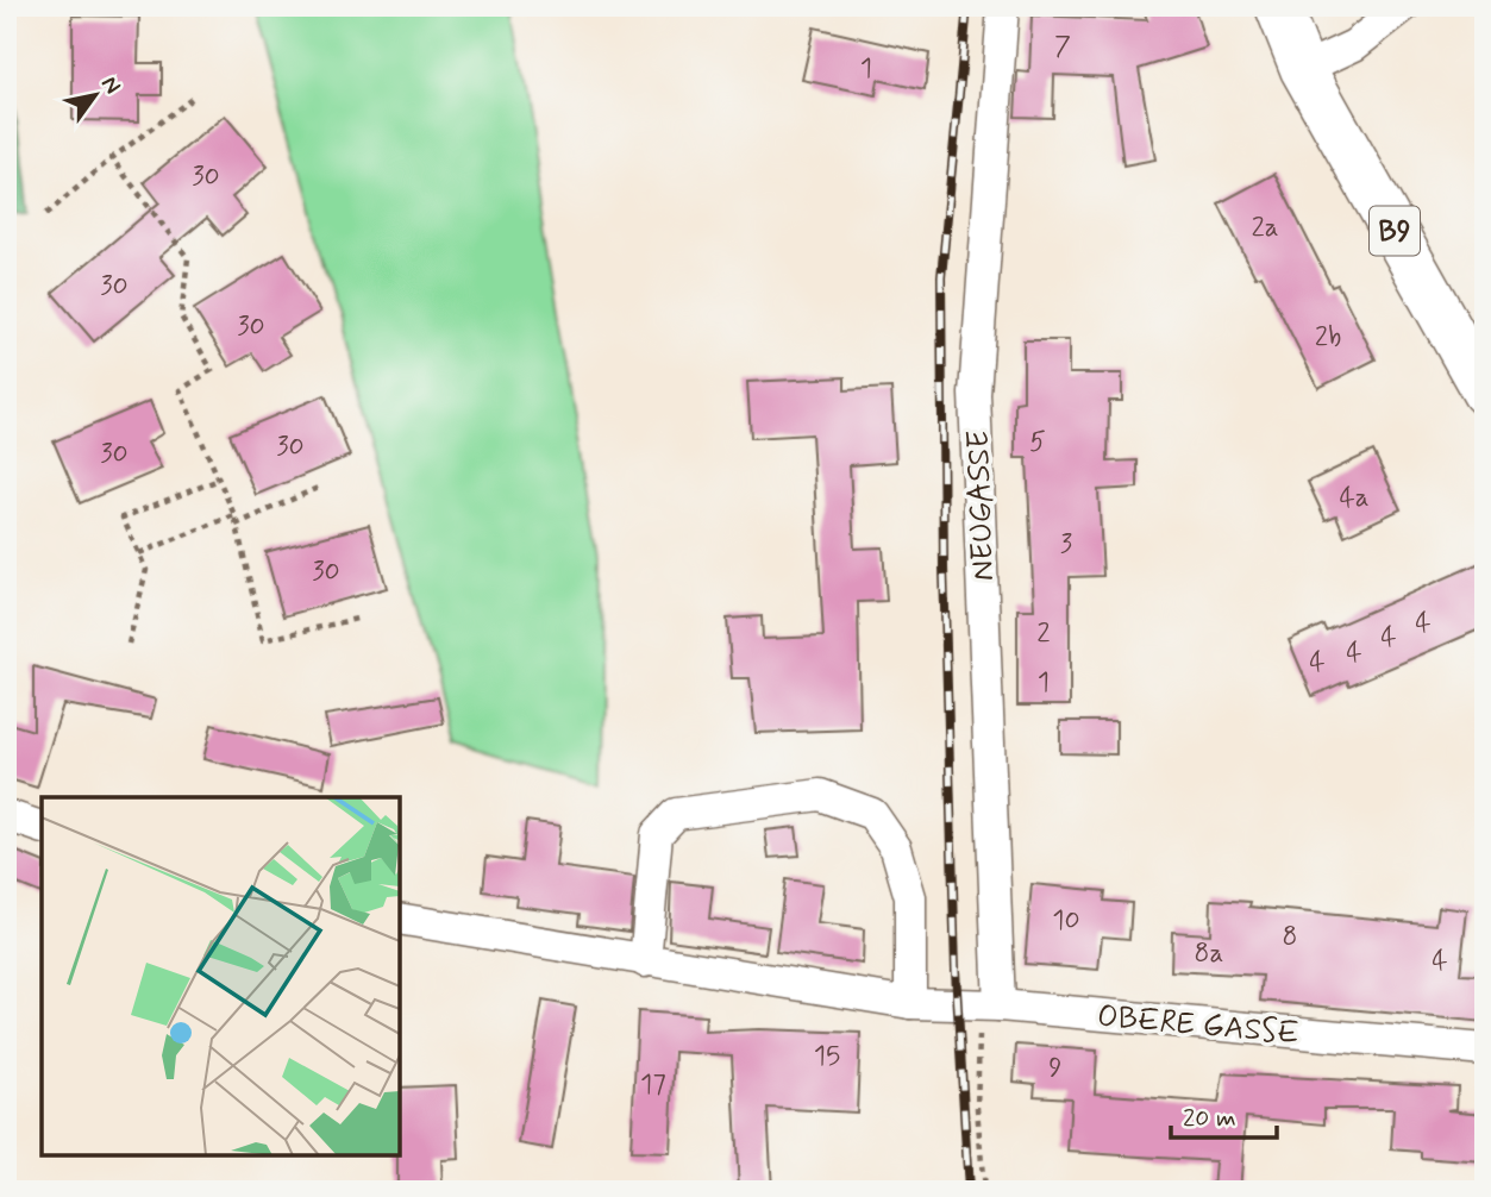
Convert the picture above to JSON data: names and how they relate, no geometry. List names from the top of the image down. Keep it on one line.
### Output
{"streets":{"main road":["B9"],"street":["NEUGASSE","OBERE GASSE"]},"crossings":[["NEUGASSE","OBERE GASSE"]],"house_numbers":["7","1","30","2a","30","30","2b","5","30","30","4a","3","30","4","2","4","4","4","1","10","8","8a","4","15","9","17"],"scale_bar":"20 m","north":"top right"}
